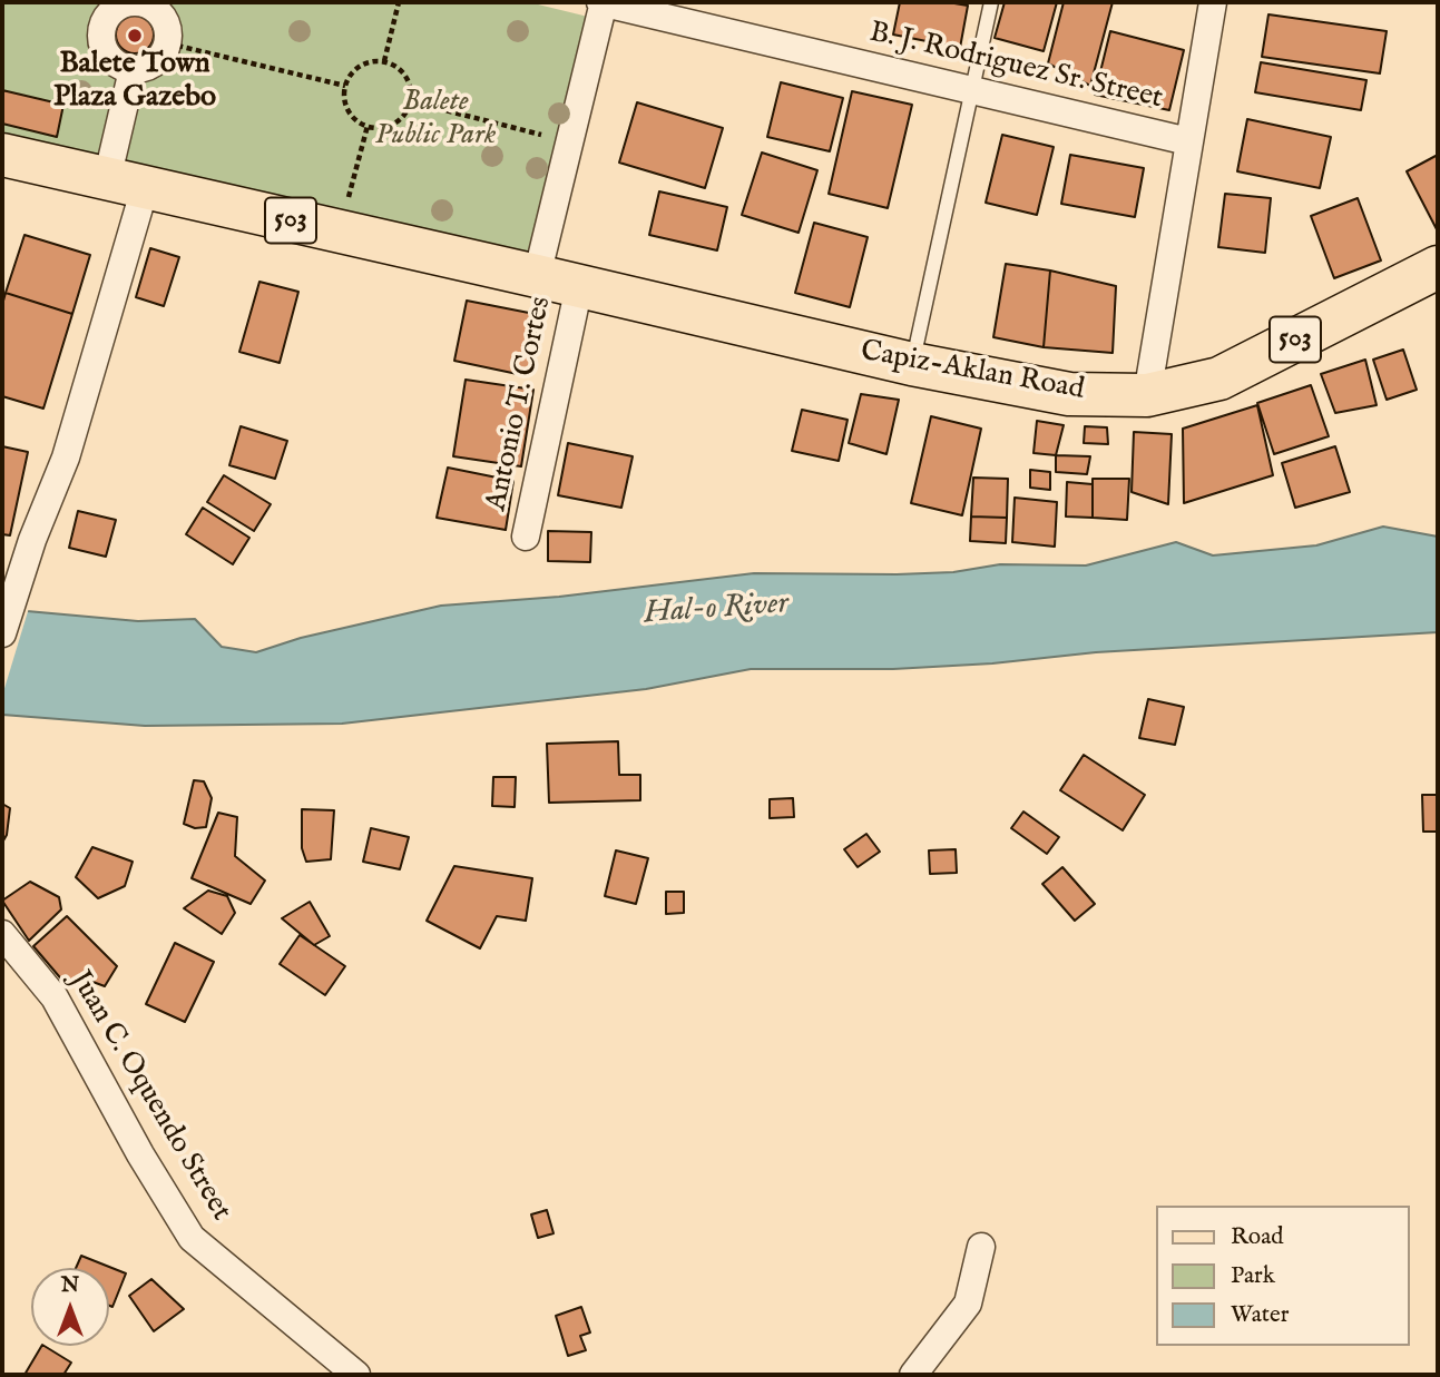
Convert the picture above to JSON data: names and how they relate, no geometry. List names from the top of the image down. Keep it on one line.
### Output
{"streets":{"main road":["503","Capiz-Aklan Road"],"street":["B. J. Rodriguez Sr. Street","Antonio T. Cortes","Juan C. Oquendo Street"]},"crossings":[["503","Capiz-Aklan Road"],["503","Antonio T. Cortes"],["Capiz-Aklan Road","Antonio T. Cortes"]],"water":["Hal-o River"],"parks":["Balete Public Park"],"places":["Balete Town Plaza Gazebo"],"legend":["Road","Park","Water"],"north":"top"}
